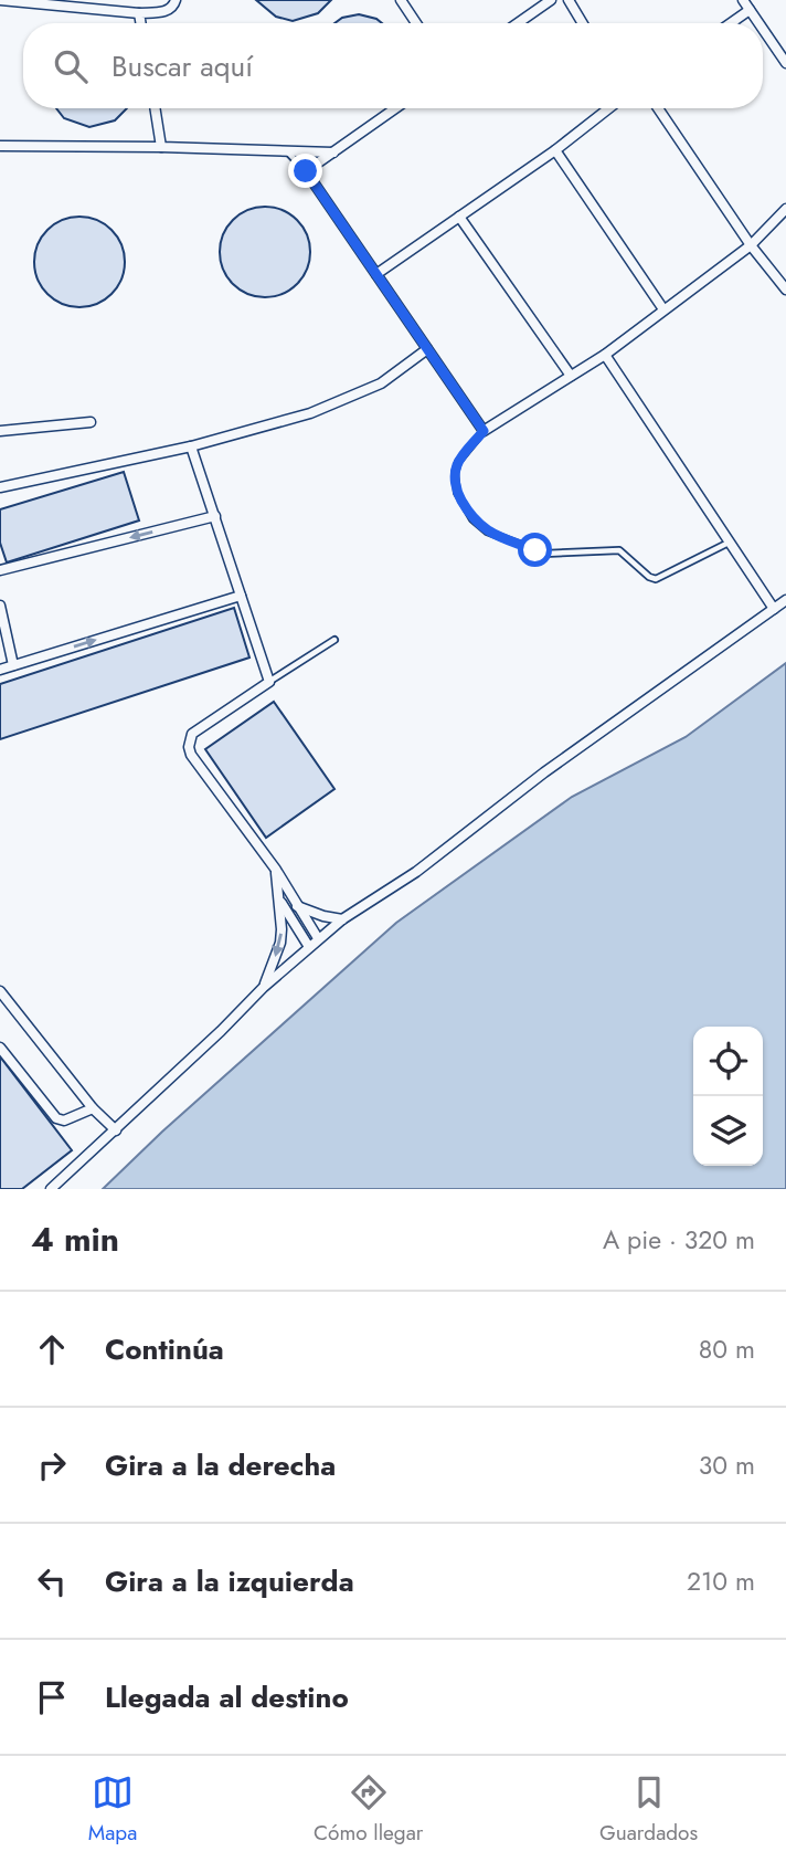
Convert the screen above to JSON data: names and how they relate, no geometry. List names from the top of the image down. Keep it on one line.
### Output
{"page":{"search":"Buscar aquí","heading":["4 min","A pie · 320 m"],"list":[["Continúa","80 m"],["Gira a la derecha","30 m"],["Gira a la izquierda","210 m"],"Llegada al destino"],"nav":["Mapa","Cómo llegar","Guardados"]}}
